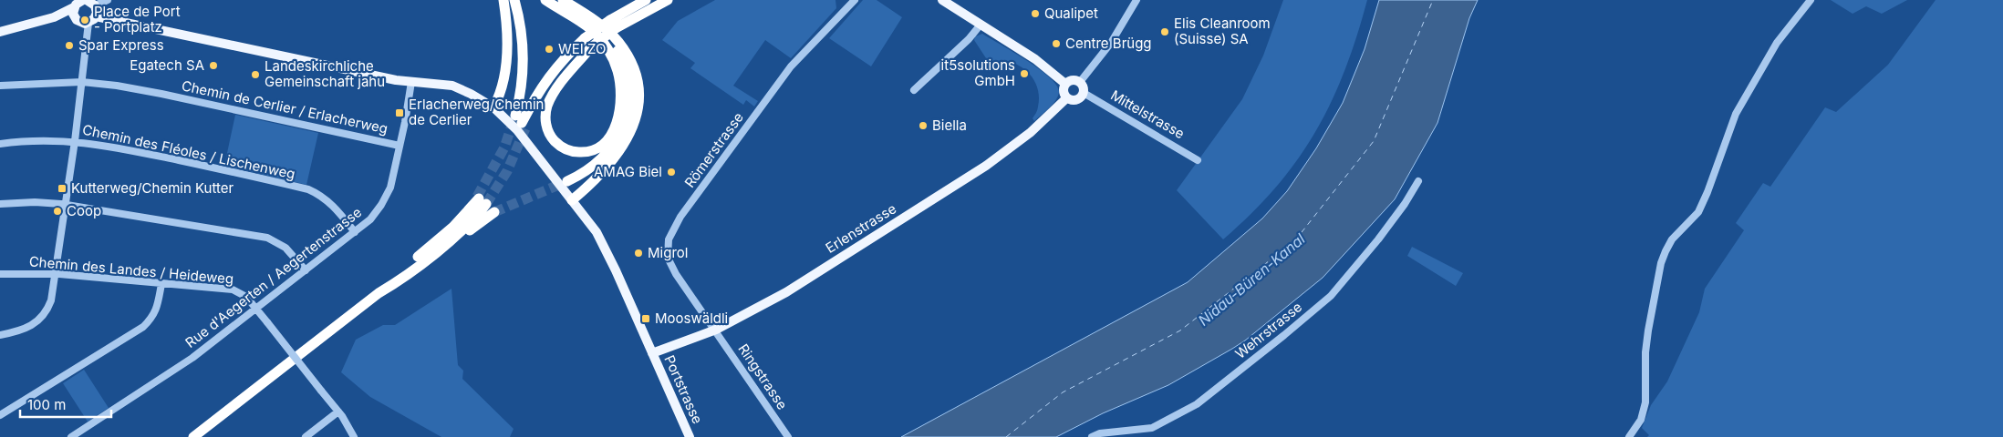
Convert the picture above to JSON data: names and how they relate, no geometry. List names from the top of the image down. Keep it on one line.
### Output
{"streets":{"main road":["Erlenstrasse","Portstrasse"],"street":["Chemin de Cerlier / Erlacherweg","Mittelstrasse","Römerstrasse","Chemin des Fléoles / Lischenweg","Chemin des Landes / Heideweg","Rue d'Aegerten / Aegertenstrasse","Wehrstrasse","Ringstrasse"]},"crossings":[["Chemin de Cerlier / Erlacherweg","Rue d'Aegerten / Aegertenstrasse"],["Mittelstrasse","Erlenstrasse"],["Römerstrasse","Erlenstrasse"],["Römerstrasse","Ringstrasse"],["Chemin des Fléoles / Lischenweg","Rue d'Aegerten / Aegertenstrasse"],["Erlenstrasse","Ringstrasse"],["Erlenstrasse","Portstrasse"],["Chemin des Landes / Heideweg","Rue d'Aegerten / Aegertenstrasse"],["Rue d'Aegerten / Aegertenstrasse","Portstrasse"]],"water":["Nidau-Büren-Kanal"],"places":{"other":["Qualipet","Place de Port - Portplatz","Elis Cleanroom (Suisse) SA","Centre Brügg","Spar Express","WEI ZO","Egatech SA","it5solutions GmbH","Landeskirchliche Gemeinschaft jahu","Biella","AMAG Biel","Coop","Migrol"],"transit":["Erlacherweg/Chemin de Cerlier","Kutterweg/Chemin Kutter","Mooswäldli"]},"scale_bar":"100 m"}
